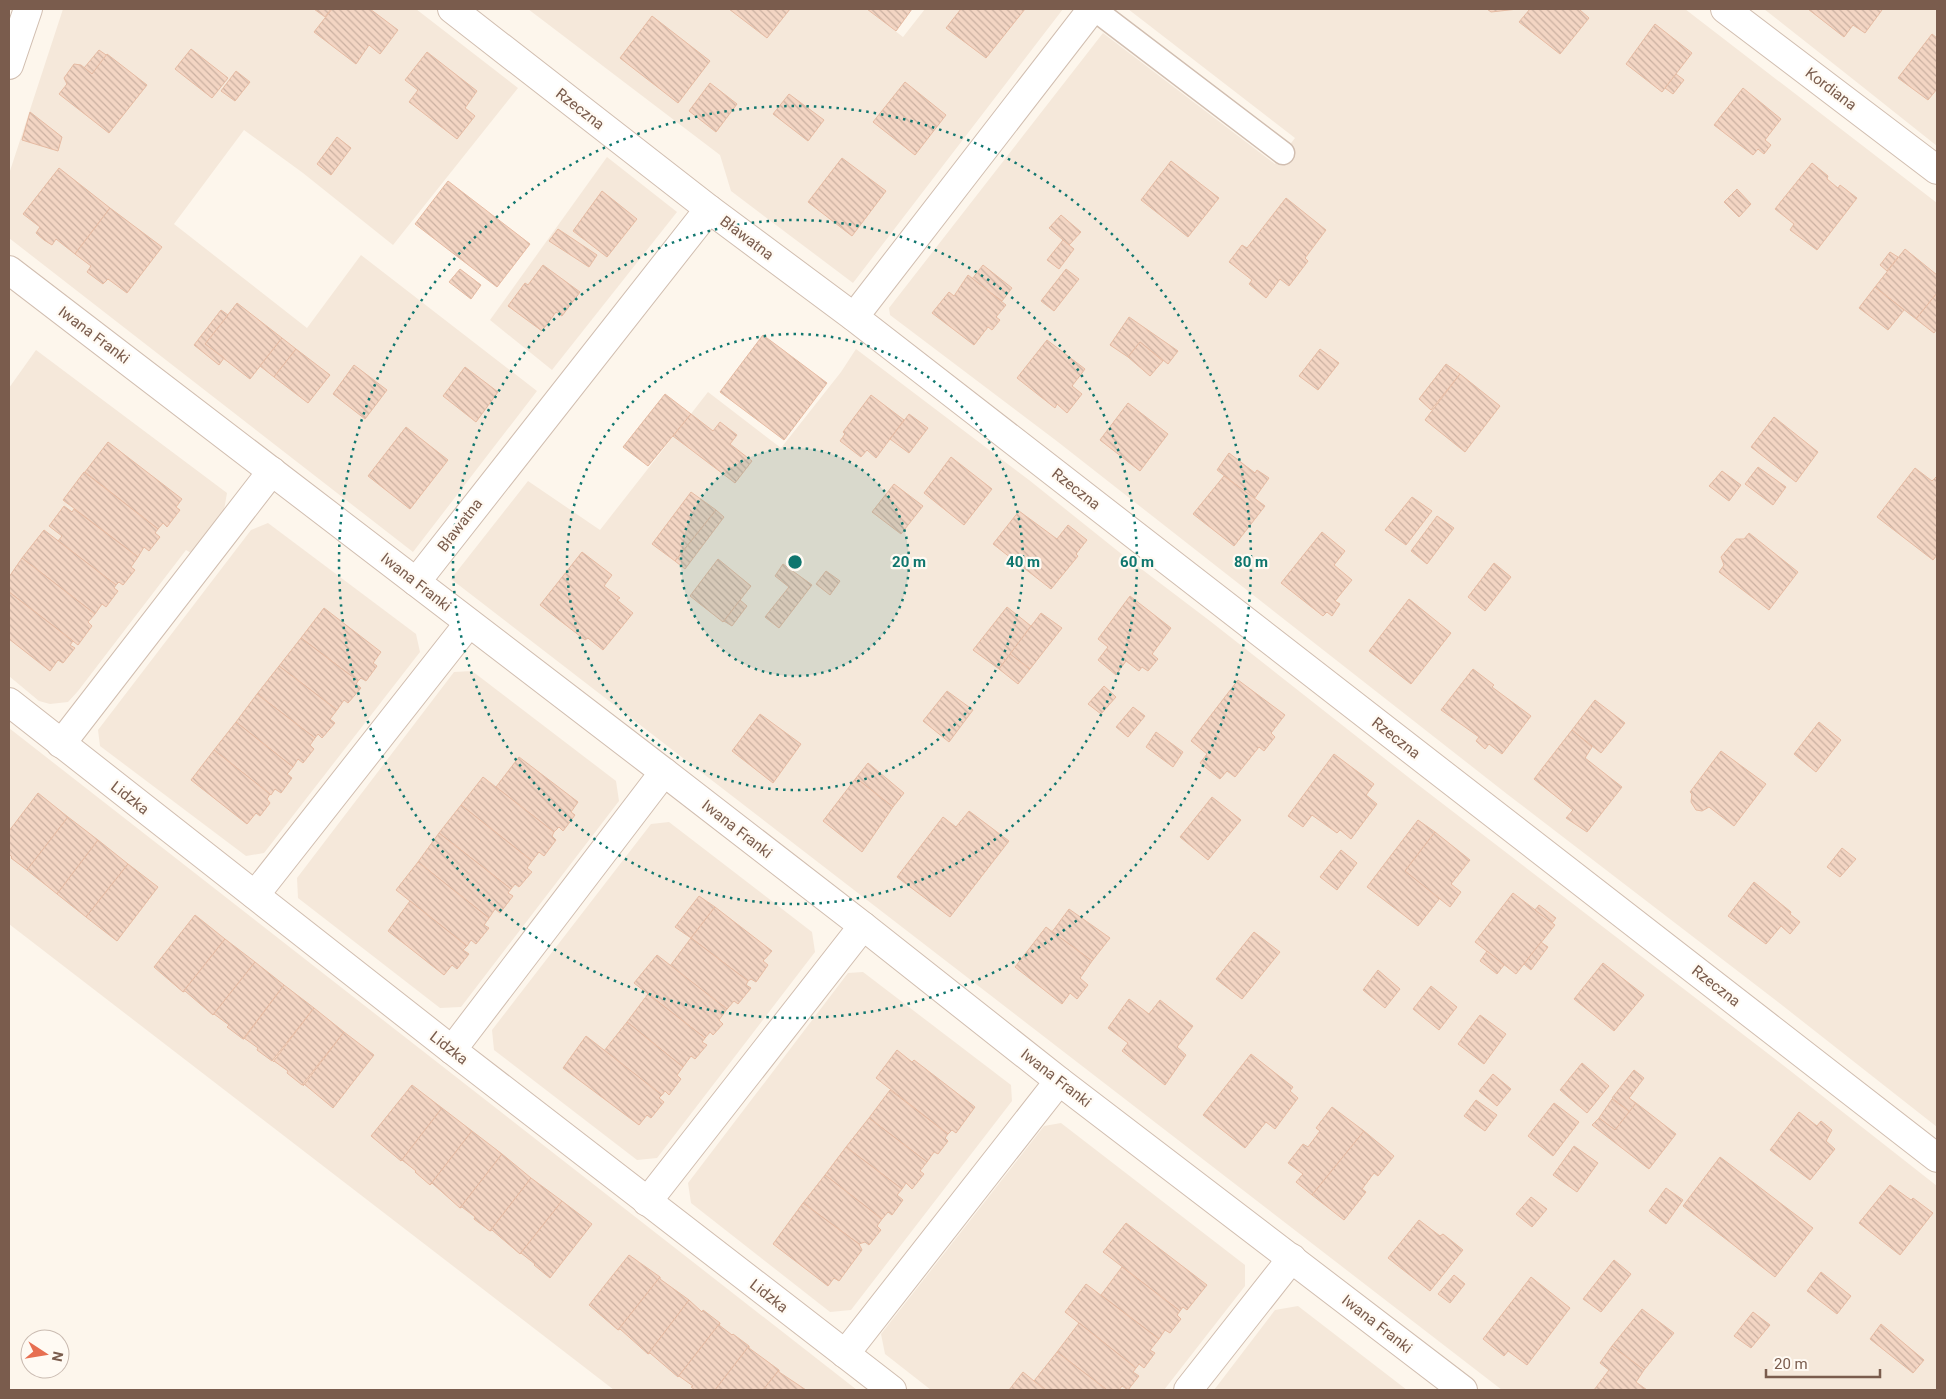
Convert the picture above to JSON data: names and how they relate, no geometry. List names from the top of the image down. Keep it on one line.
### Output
{"streets":{"street":["Kordiana","Rzeczna","Bławatna","Iwana Franki","Lidzka"]},"crossings":[["Rzeczna","Bławatna"],["Bławatna","Iwana Franki"]],"scale_bar":"20 m","north":"right","rings":["20 m","40 m","60 m","80 m"]}
